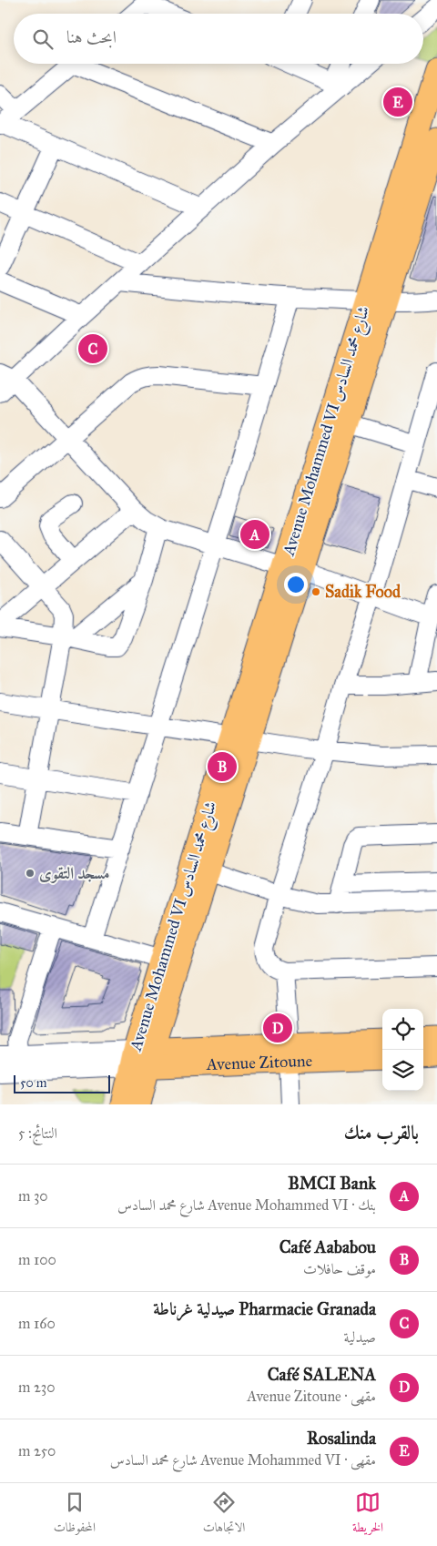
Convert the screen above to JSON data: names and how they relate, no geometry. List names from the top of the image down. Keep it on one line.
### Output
{"streets":{"main road":["Avenue Mohammed VI شارع محمد السادس","Avenue Zitoune"]},"crossings":[["Avenue Mohammed VI شارع محمد السادس","Avenue Zitoune"]],"places":["Sadik Food","مسجد التقوى"],"scale_bar":"50 m","page":{"search":"ابحث هنا","pins":["E","C","A","B","D"],"scale":"50 m","heading":["بالقرب منك","النتائج: 5"],"list":[{"mark":"A","name":"BMCI Bank","note":"بنك · Avenue Mohammed VI شارع محمد السادس","value":"30 m"},{"mark":"B","name":"Café Aababou","note":"موقف حافلات","value":"100 m"},{"mark":"C","name":"Pharmacie Granada صيدلية غرناطة","note":"صيدلية","value":"160 m"},{"mark":"D","name":"Café SALENA","note":"مقهى · Avenue Zitoune","value":"230 m"},{"mark":"E","name":"Rosalinda","note":"مقهى · Avenue Mohammed VI شارع محمد السادس","value":"250 m"}],"nav":["الخريطة","الاتجاهات","المحفوظات"]}}
